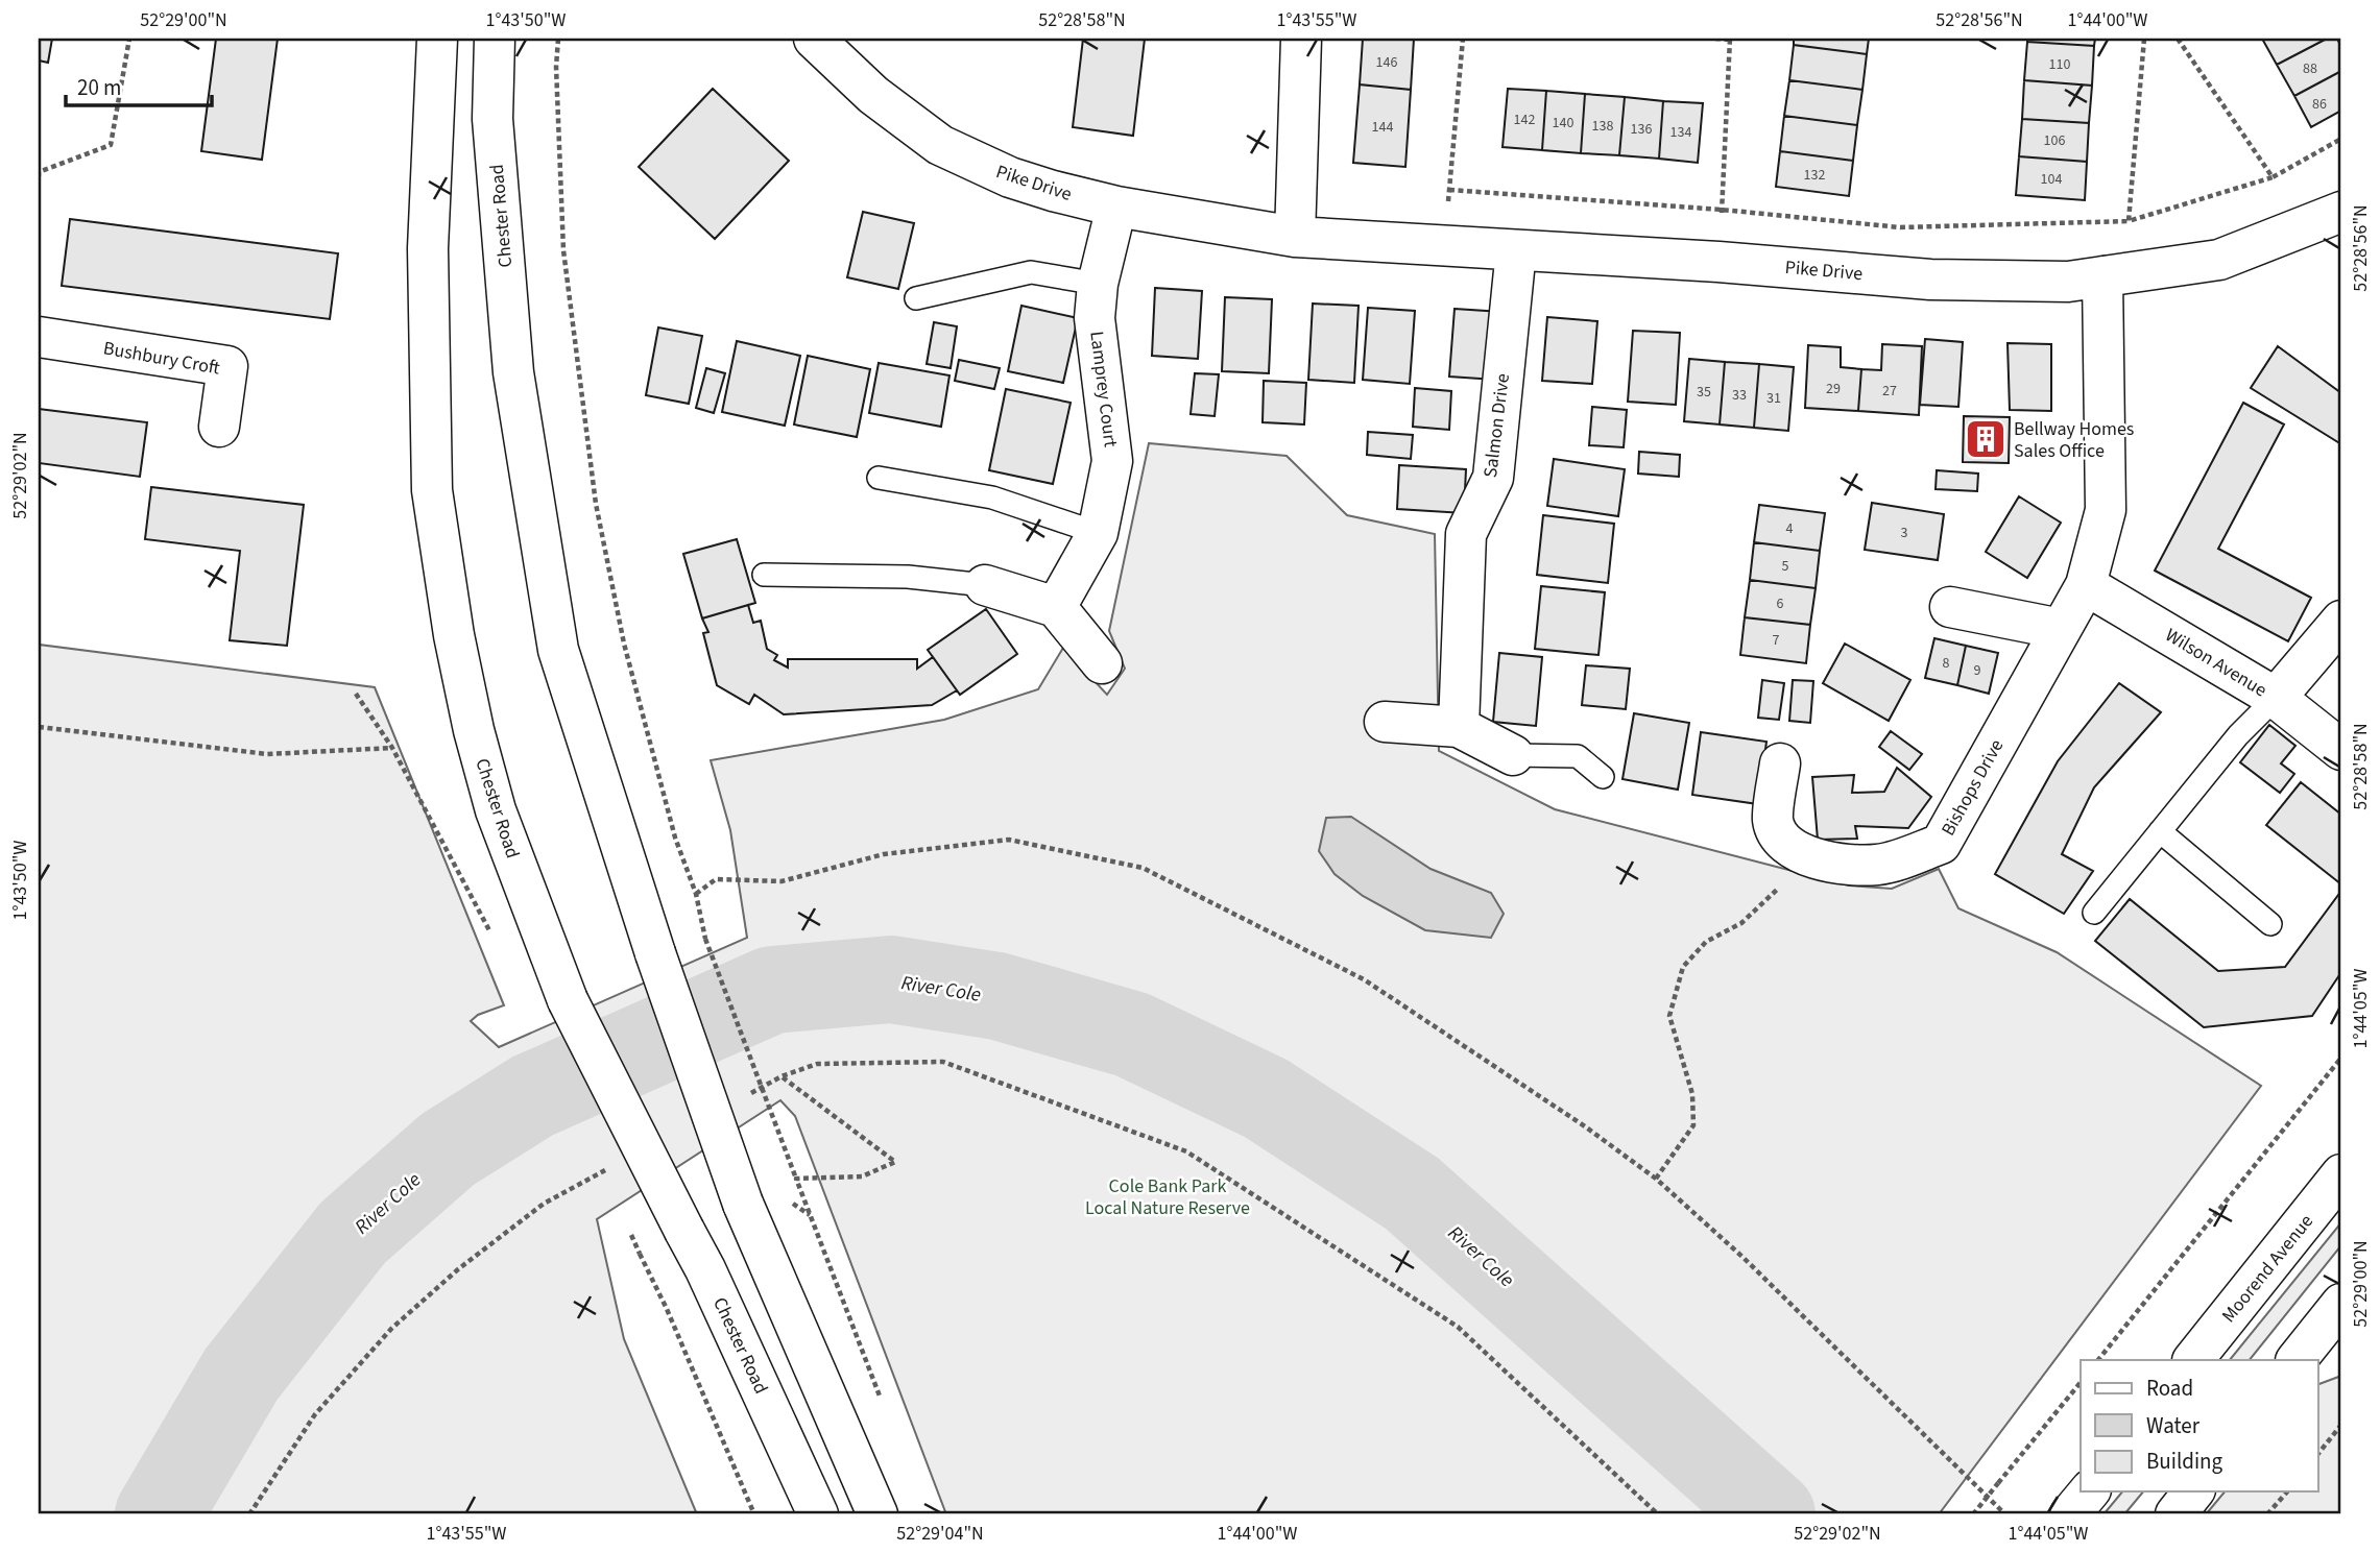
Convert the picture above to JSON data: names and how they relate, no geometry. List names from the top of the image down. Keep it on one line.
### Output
{"streets":{"main road":["Pike Drive","Chester Road","Bushbury Croft","Lamprey Court","Salmon Drive","Wilson Avenue","Bishops Drive","Moorend Avenue"]},"crossings":[["Pike Drive","Lamprey Court"],["Pike Drive","Salmon Drive"],["Pike Drive","Bishops Drive"],["Wilson Avenue","Bishops Drive"]],"water":["River Cole"],"parks":["Cole Bank Park Local Nature Reserve"],"places":{"building":["Bellway Homes Sales Office"]},"house_numbers":["146","110","88","86","142","140","138","144","136","134","106","132","104","29","27","35","33","31","4","3","5","6","7","8","9"],"legend":["Road","Water","Building"],"scale_bar":"20 m","coordinates":["52°29'00\"N","1°43'50\"W","52°28'58\"N","1°43'55\"W","52°28'56\"N","1°44'00\"W","52°29'02\"N","1°44'05\"W","52°29'04\"N"]}
